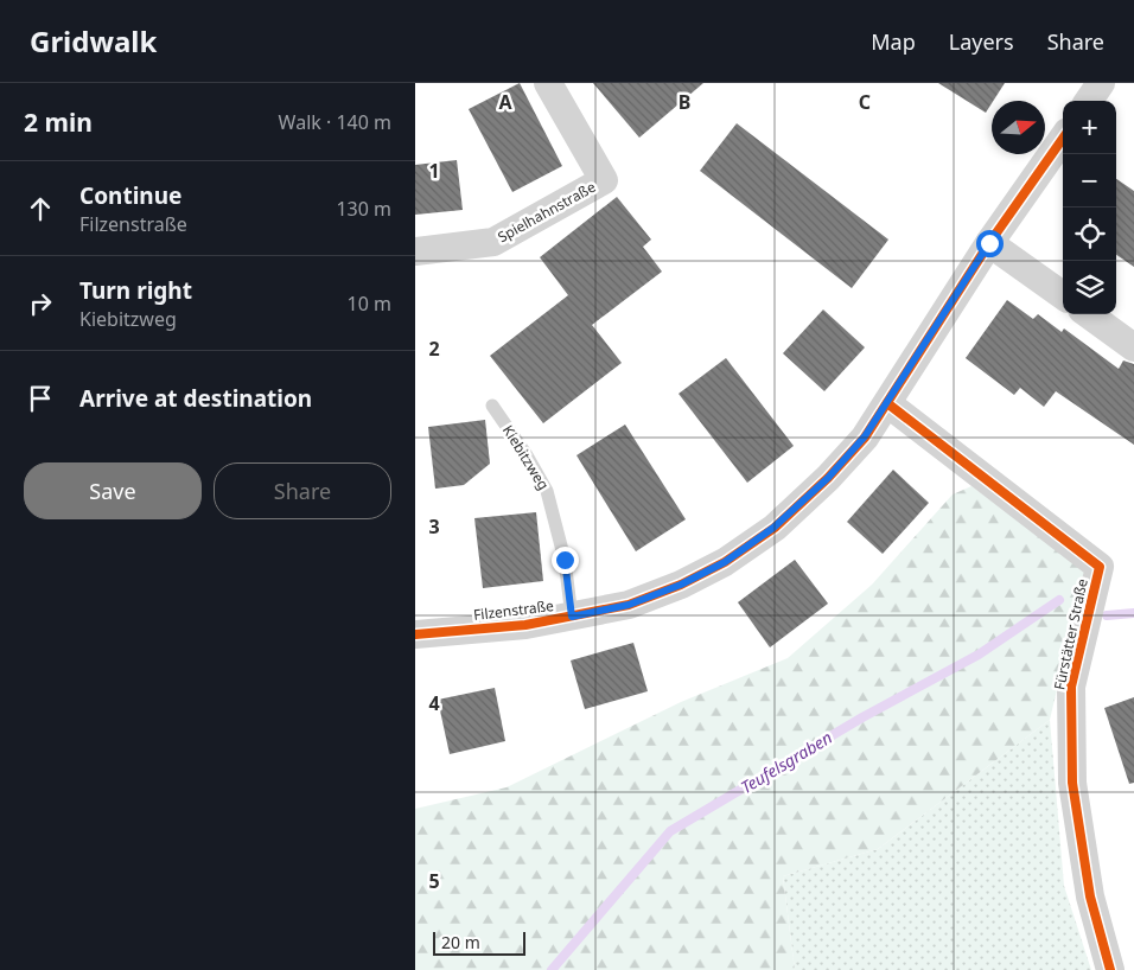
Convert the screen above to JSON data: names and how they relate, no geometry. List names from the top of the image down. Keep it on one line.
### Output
{"streets":{"street":["Spielhahnstraße","Filzenstraße","Fürstätter Straße"],"lane":["Kiebitzweg"]},"crossings":[["Kiebitzweg","Filzenstraße"],["Filzenstraße","Fürstätter Straße"]],"water":["Teufelsgraben"],"scale_bar":"20 m","north":"right","page":{"header":"Gridwalk","nav":["Map","Layers","Share"],"heading":["2 min","Walk · 140 m"],"map_buttons":["+","−"],"list":[["Continue","Filzenstraße","130 m"],["Turn right","Kiebitzweg","10 m"],"Arrive at destination"],"buttons":["Save","Share"],"scale":"20 m"},"grid":{"columns":["A","B","C"],"rows":["1","2","3","4","5"]}}
